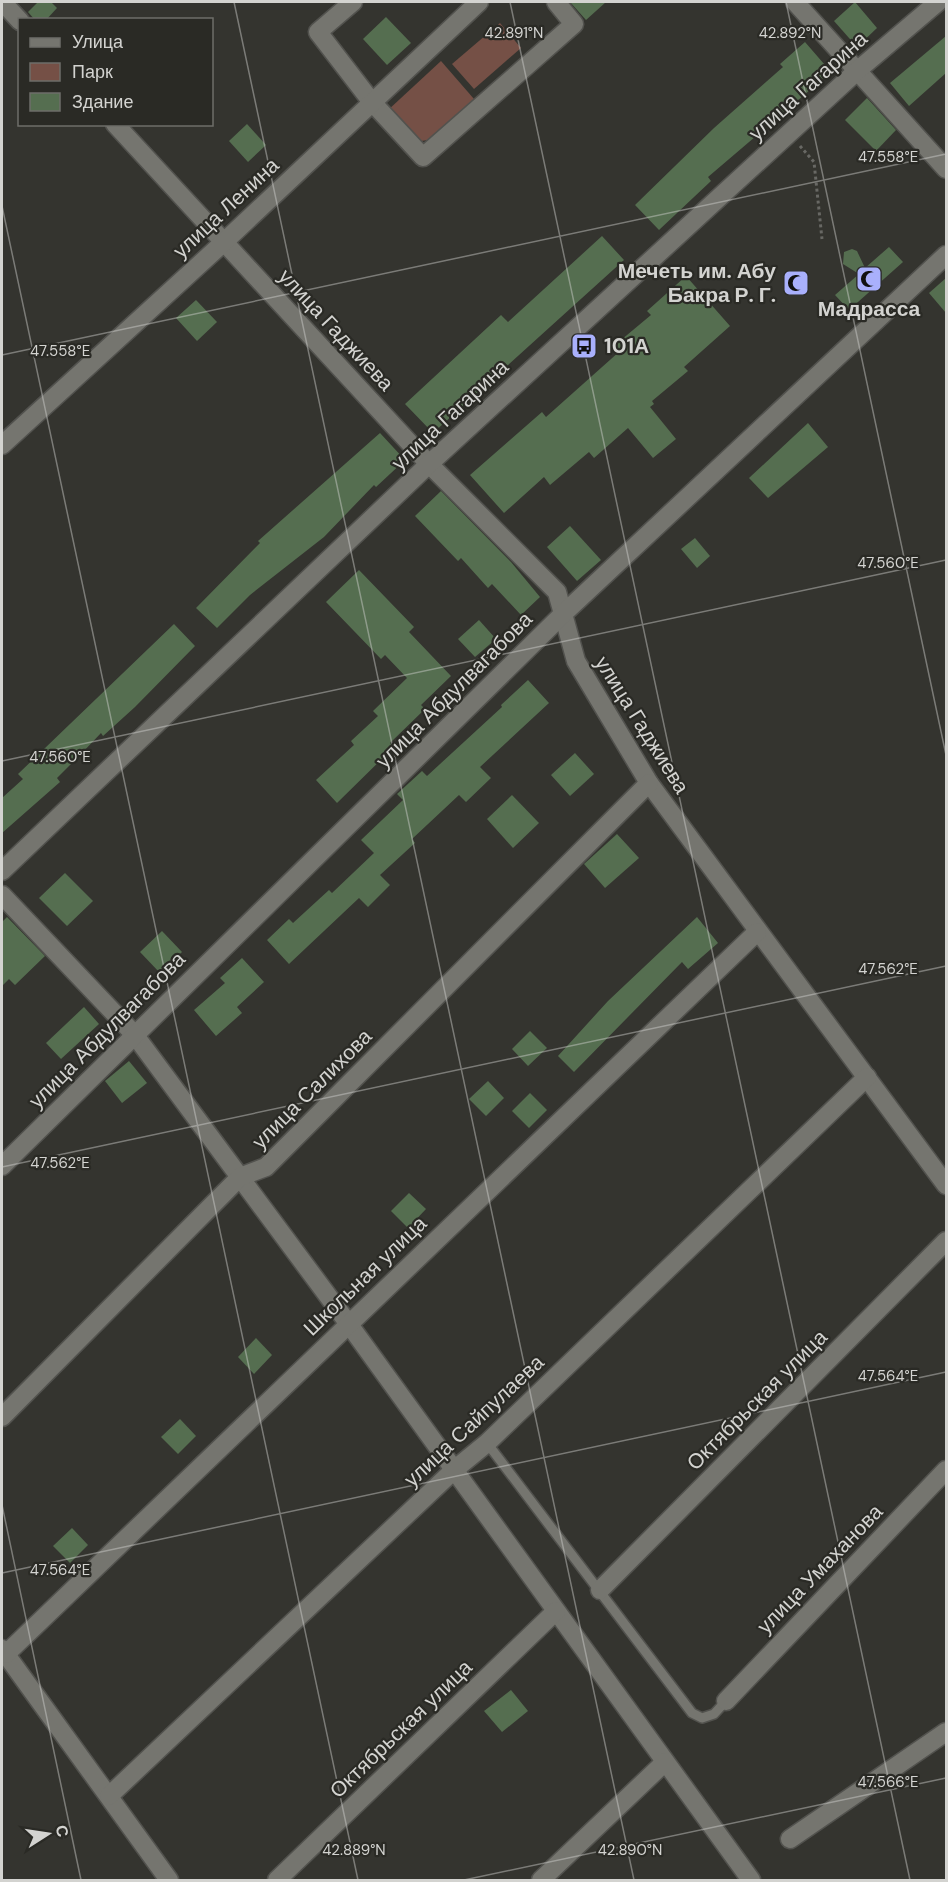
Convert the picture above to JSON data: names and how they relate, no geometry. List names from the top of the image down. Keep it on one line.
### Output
{"streets":{"street":["улица Гагарина","улица Ленина","улица Гаджиева","улица Абдулвагабова","улица Салихова","Школьная улица","Октябрьская улица","улица Сайпулаева","улица Умаханова"]},"crossings":[["улица Гагарина","улица Гаджиева"],["улица Ленина","улица Гаджиева"],["улица Гаджиева","улица Абдулвагабова"],["улица Гаджиева","улица Салихова"],["улица Гаджиева","Школьная улица"],["улица Гаджиева","улица Сайпулаева"]],"places":{"mosque":["Мадрасса","Мечеть им. Абу Бакра Р. Г."],"bus stop":["101А"]},"legend":["Улица","Парк","Здание"],"north":"right","coordinates":["42.891°N","42.892°N","47.558°E","47.560°E","47.562°E","47.564°E","47.566°E","42.889°N","42.890°N"]}
